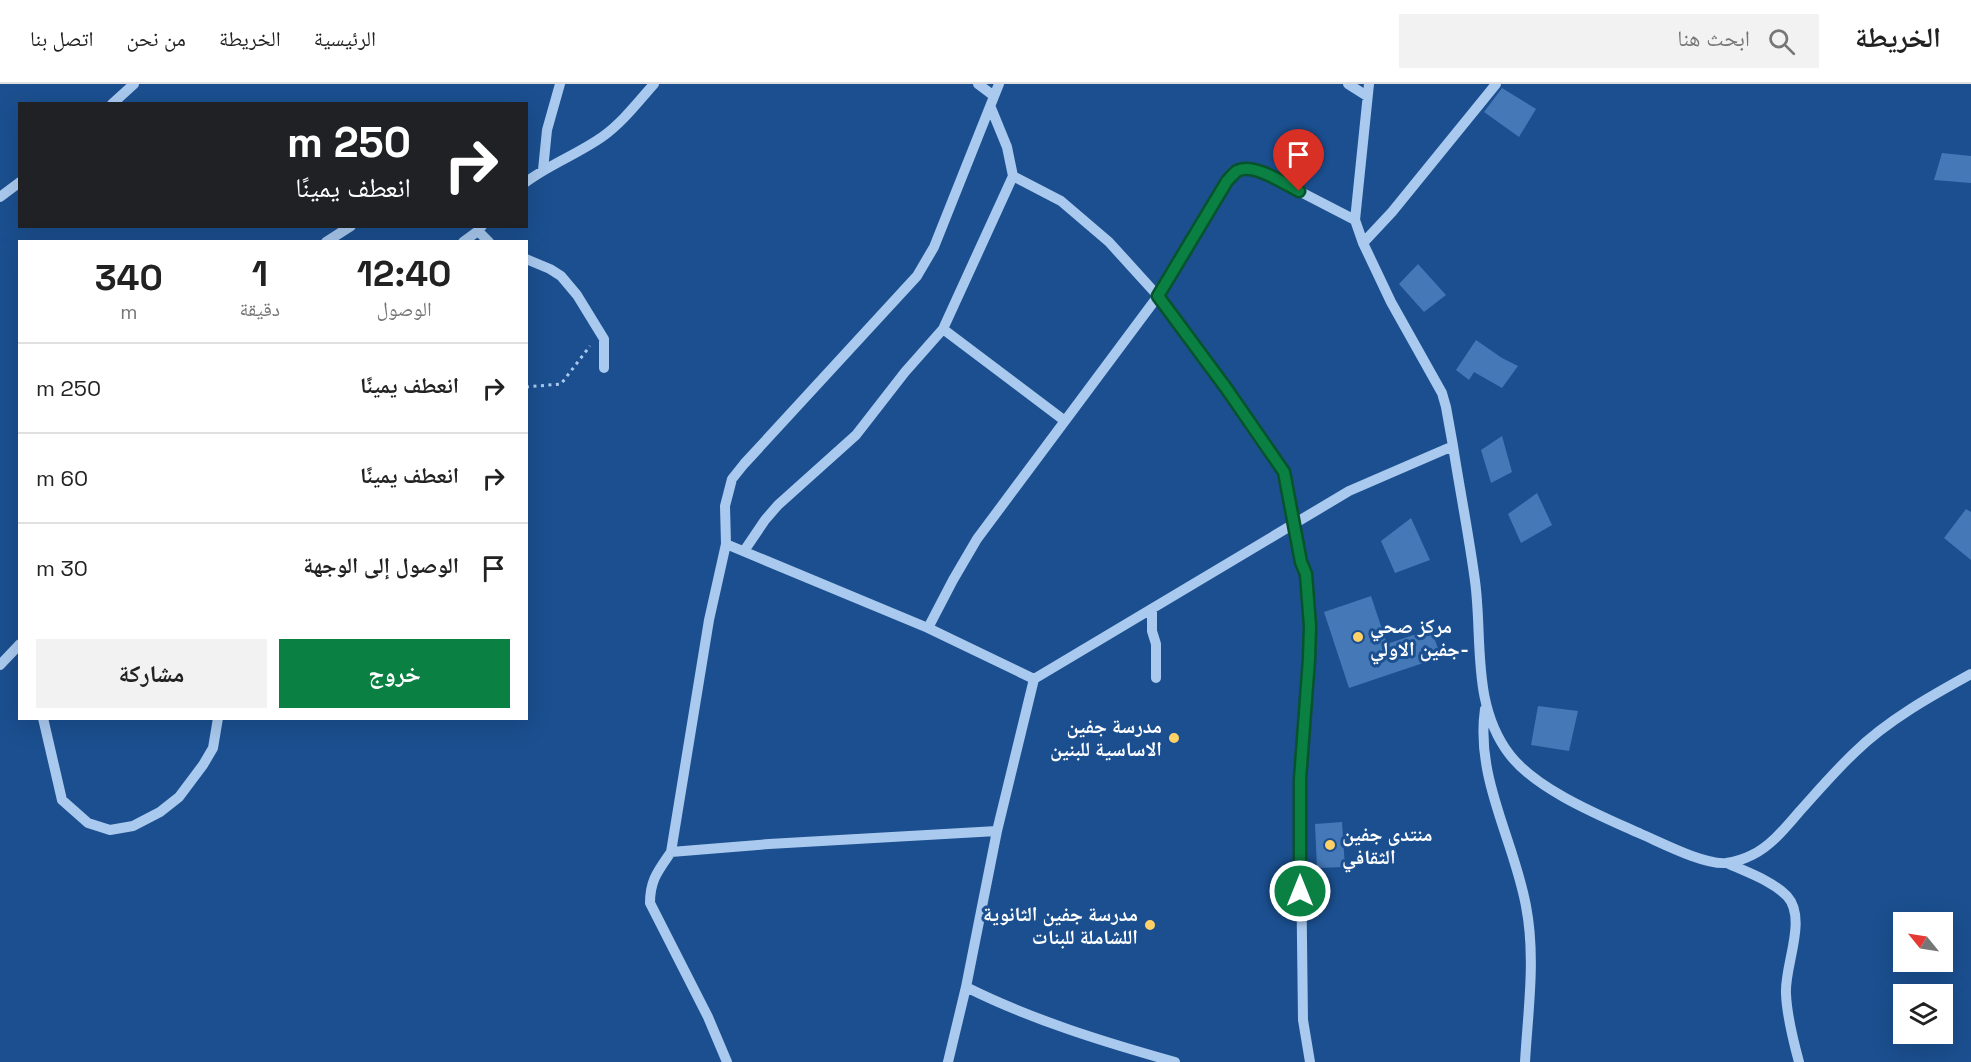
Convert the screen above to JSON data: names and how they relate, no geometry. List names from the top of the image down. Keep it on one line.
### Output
{"places":["مركز صحي جفين الاولي-","مدرسة جفين الاساسية للبنين","منتدى جفين الثقافي","مدرسة جفين الثانوية اللشاملة للبنات"],"north":"top left","page":{"header":"الخريطة","search":"ابحث هنا","nav":["الرئيسية","الخريطة","من نحن","اتصل بنا"],"turn":["250 m","انعطف يمينًا"],"eta":["12:40","الوصول","1","دقيقة","340","m"],"list":[{"name":"انعطف يمينًا","value":"250 m"},{"name":"انعطف يمينًا","value":"60 m"},{"name":"الوصول إلى الوجهة","value":"30 m"}],"buttons":["خروج","مشاركة"]}}
